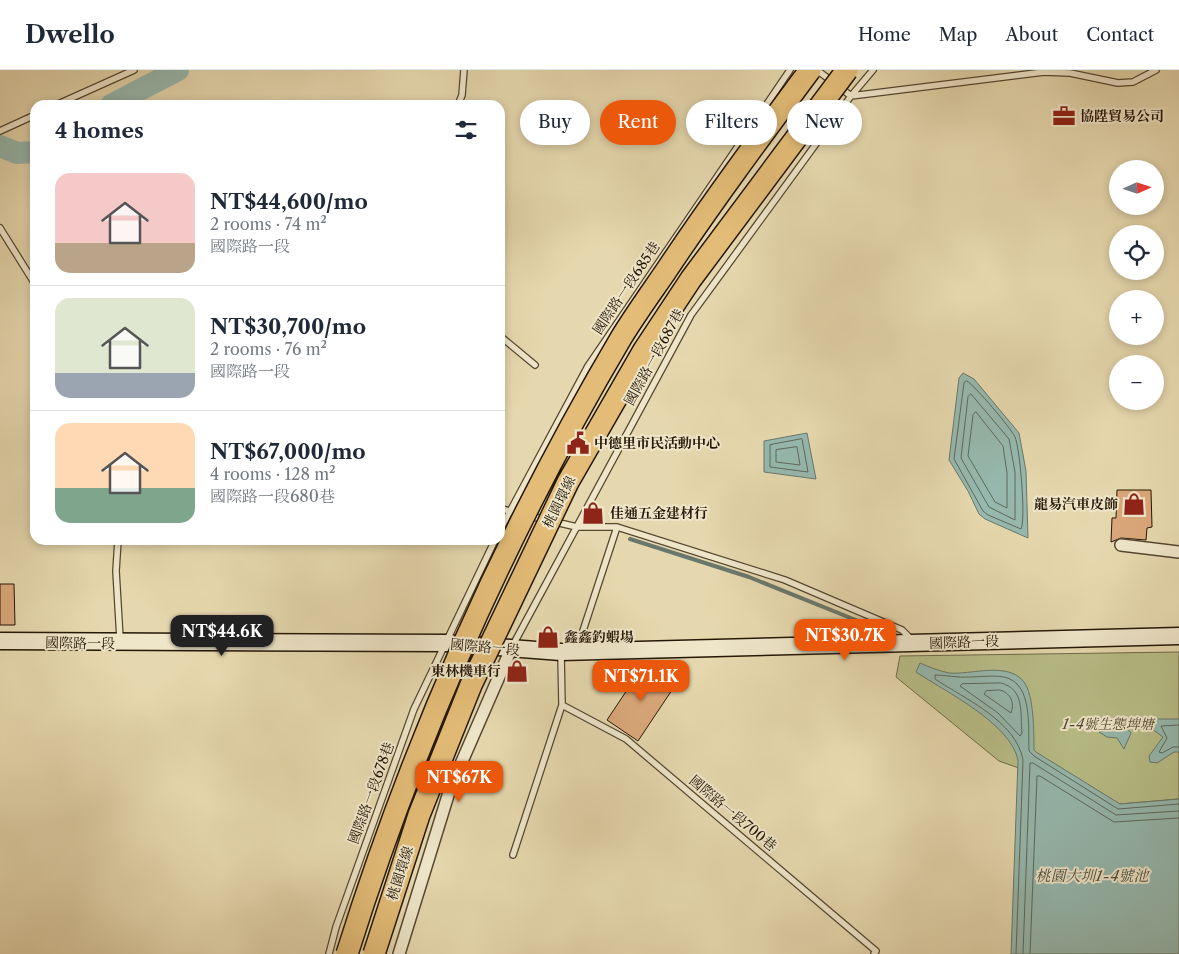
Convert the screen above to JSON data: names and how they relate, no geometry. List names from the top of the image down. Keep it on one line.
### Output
{"streets":{"highway":["桃園環線"],"street":["國際路一段"],"lane":["國際路一段685巷","國際路一段687巷","國際路一段678巷","國際路一段700巷"]},"crossings":[["國際路一段687巷","國際路一段"],["國際路一段","國際路一段678巷"]],"water":["桃園大圳1-4號池"],"parks":["1-4號生態埤塘"],"places":{"office":["協陞貿易公司"],"public building":["中德里市民活動中心"],"shop":["龍易汽車皮飾","佳通五金建材行","鑫鑫釣蝦場","東林機車行"]},"north":"right","page":{"header":"Dwello","nav":["Home","Map","About","Contact"],"chip":["Buy","Rent","Filters","New"],"heading":"4 homes","map_buttons":["+","−"],"list":[{"name":"NT$44,600/mo","note":"2 rooms · 74 m² · 國際路一段"},{"name":"NT$30,700/mo","note":"2 rooms · 76 m² · 國際路一段"},{"name":"NT$67,000/mo","note":"4 rooms · 128 m² · 國際路一段680巷"}],"price":["NT$44.6K","NT$30.7K","NT$71.1K","NT$67K"]}}
